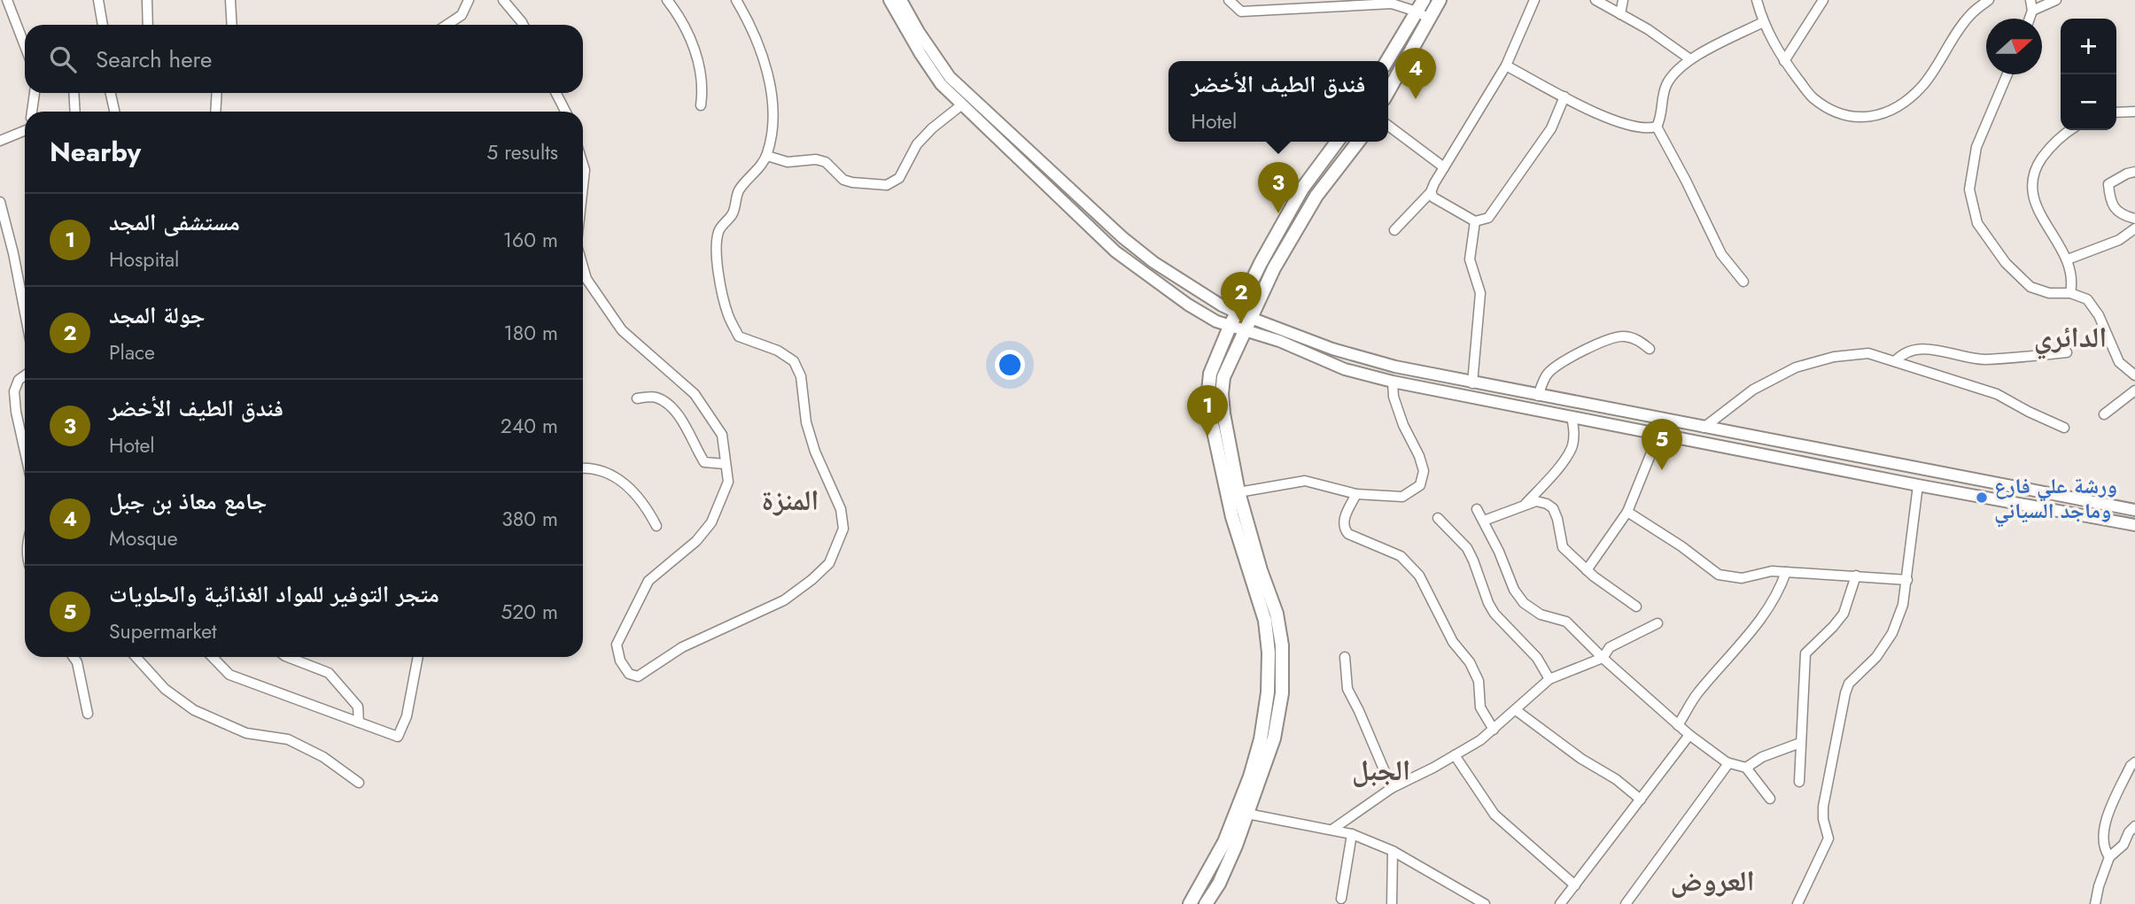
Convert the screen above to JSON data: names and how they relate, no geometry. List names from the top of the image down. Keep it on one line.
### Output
{"districts":["الدائري","المنزة","الجبل","العروض"],"places":["ورشة علي فارع وماجد السياني"],"north":"right","page":{"map_buttons":["+","−"],"search":"Search here","pins":["4","3","2","1","5"],"popup":["فندق الطيف الأخضر","Hotel"],"heading":["Nearby","5 results"],"list":[{"mark":"1","name":"مستشفى المجد","note":"Hospital","value":"160 m"},{"mark":"2","name":"جولة المجد","note":"Place","value":"180 m"},{"mark":"3","name":"فندق الطيف الأخضر","note":"Hotel","value":"240 m"},{"mark":"4","name":"جامع معاذ بن جبل","note":"Mosque","value":"380 m"},{"mark":"5","name":"متجر التوفير للمواد الغذائية والحلويات","note":"Supermarket","value":"520 m"}]}}
